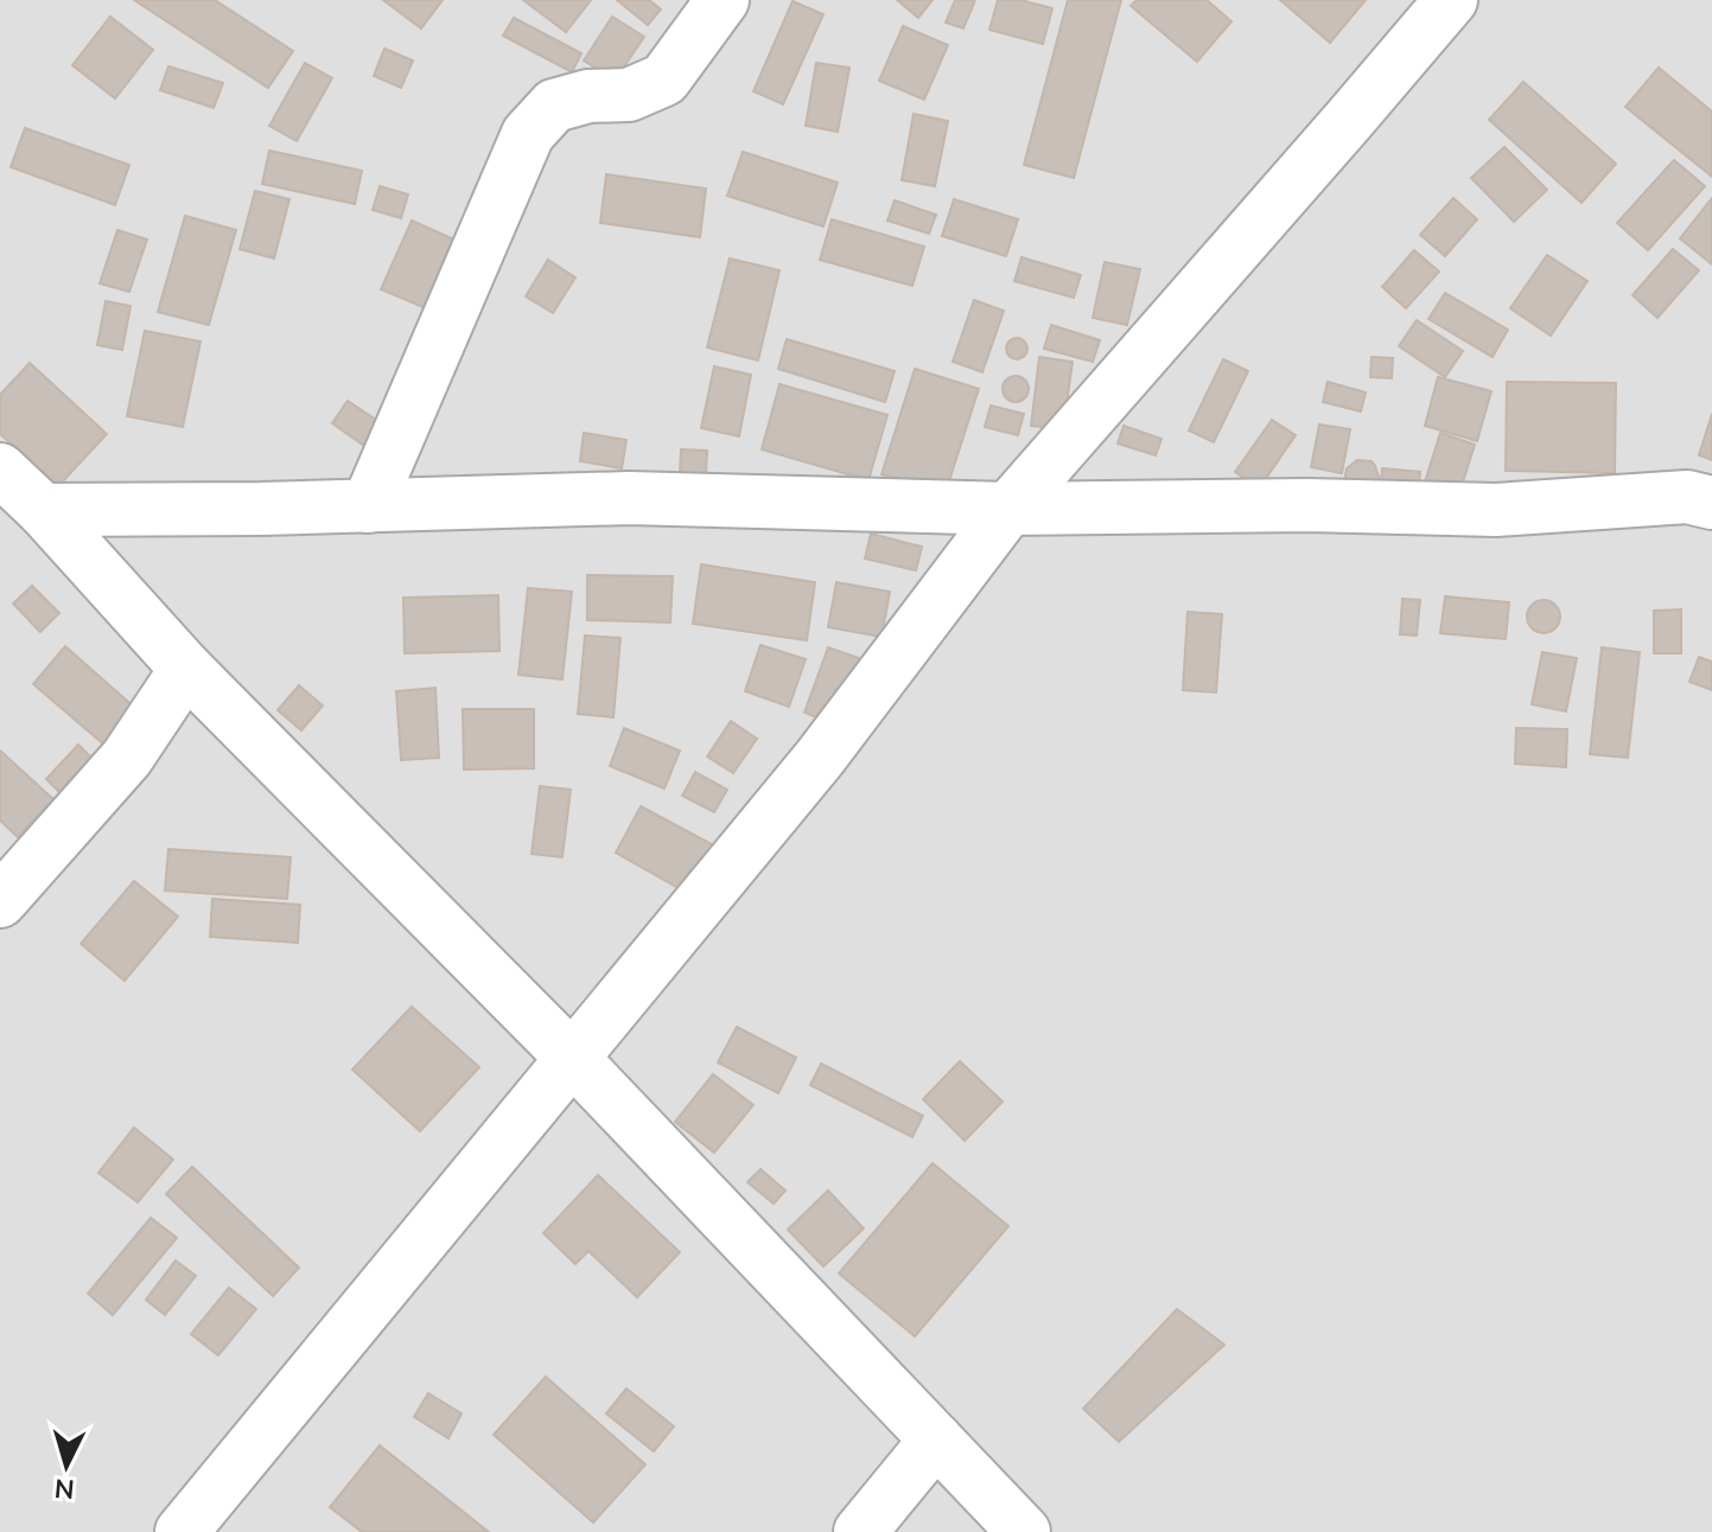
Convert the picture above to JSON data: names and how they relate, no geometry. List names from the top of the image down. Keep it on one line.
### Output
{"north":"bottom"}
